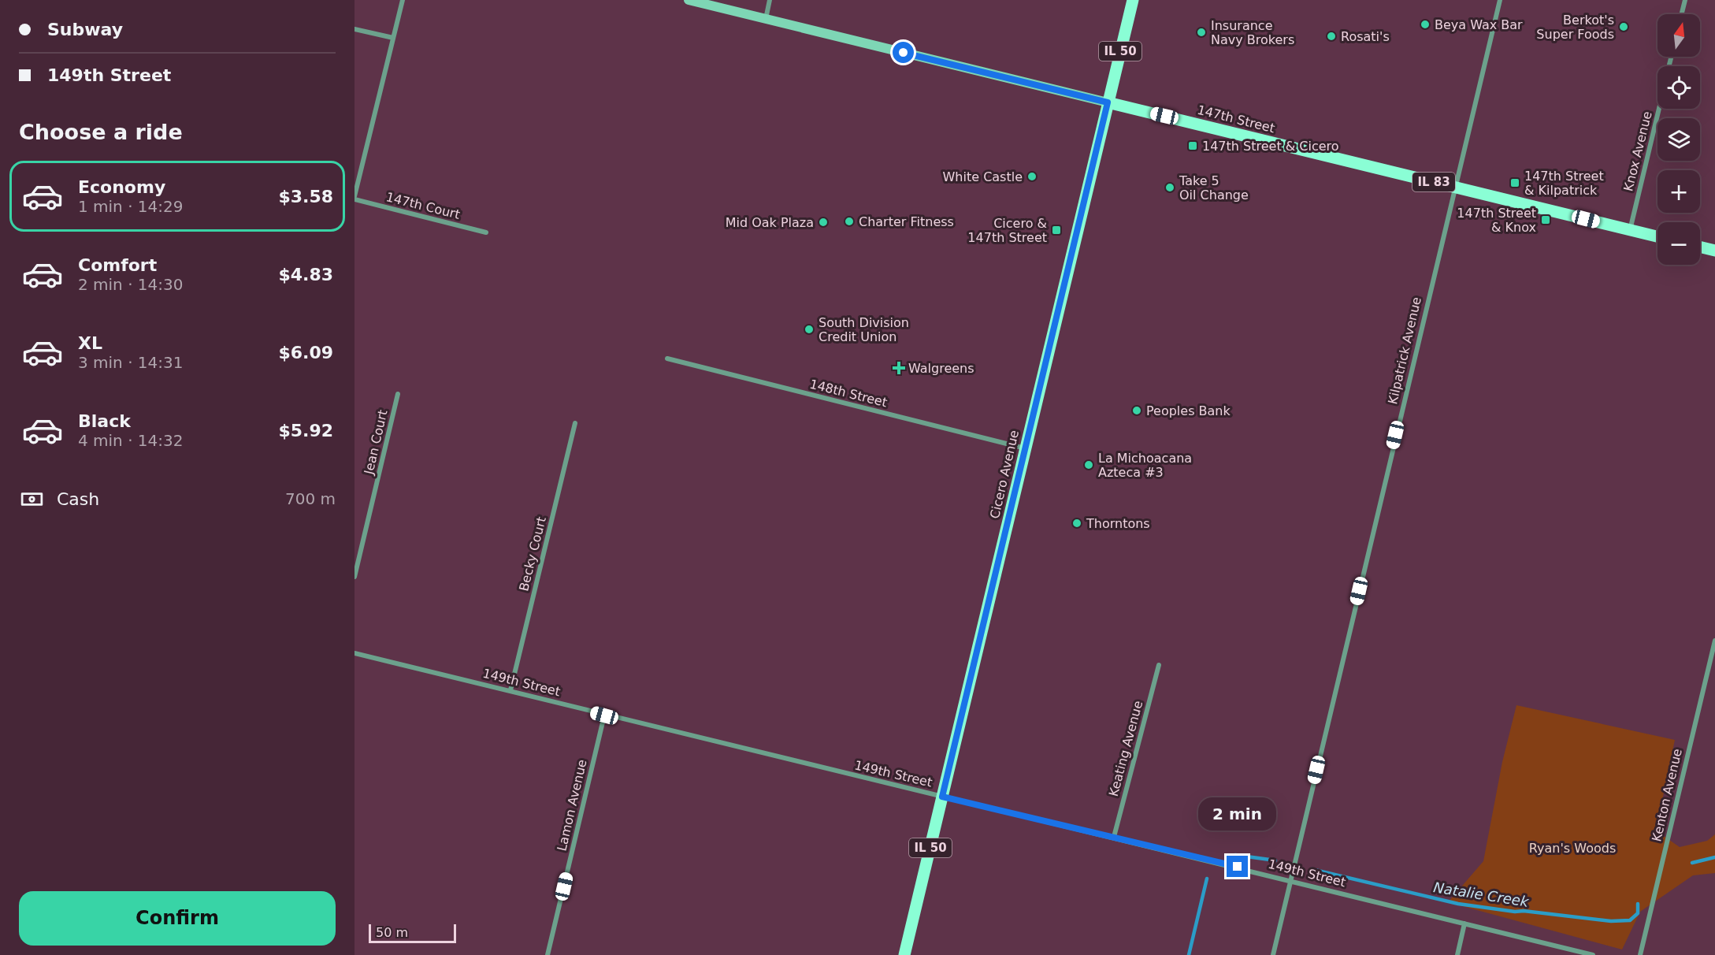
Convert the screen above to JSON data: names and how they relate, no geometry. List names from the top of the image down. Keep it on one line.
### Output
{"streets":{"main road":["IL 50","147th Street","IL 83","Cicero Avenue"],"street":["Knox Avenue","147th Court","Kilpatrick Avenue","148th Street","Jean Court","Becky Court","149th Street","Keating Avenue","Kenton Avenue","Lamon Avenue"]},"crossings":[["147th Street","Knox Avenue"],["147th Street","Kilpatrick Avenue"],["147th Street","Cicero Avenue"],["Kilpatrick Avenue","149th Street"],["148th Street","Cicero Avenue"],["Cicero Avenue","149th Street"],["Becky Court","149th Street"],["149th Street","Keating Avenue"],["149th Street","Lamon Avenue"]],"water":["Natalie Creek"],"parks":["Ryan's Woods"],"places":{"other":["Beya Wax Bar","Berkot's Super Foods","Insurance Navy Brokers","Rosati's","White Castle","Take 5 Oil Change","Charter Fitness","Mid Oak Plaza","South Division Credit Union","Peoples Bank","La Michoacana Azteca #3","Thorntons"],"transit":["147th Street & Cicero","147th Street & Kilpatrick","147th Street & Knox","Cicero & 147th Street"],"health":["Walgreens"]},"scale_bar":"50 m","north":"top","page":{"banner":["Subway","149th Street"],"map_buttons":["+","−"],"heading":"Choose a ride","list":[{"name":"Economy","note":"1 min · 14:29","value":"$3.58"},{"name":"Comfort","note":"2 min · 14:30","value":"$4.83"},{"name":"XL","note":"3 min · 14:31","value":"$6.09"},{"name":"Black","note":"4 min · 14:32","value":"$5.92"}],"pay":["Cash","700 m"],"bubble":"2 min","buttons":"Confirm","scale":"50 m"}}
